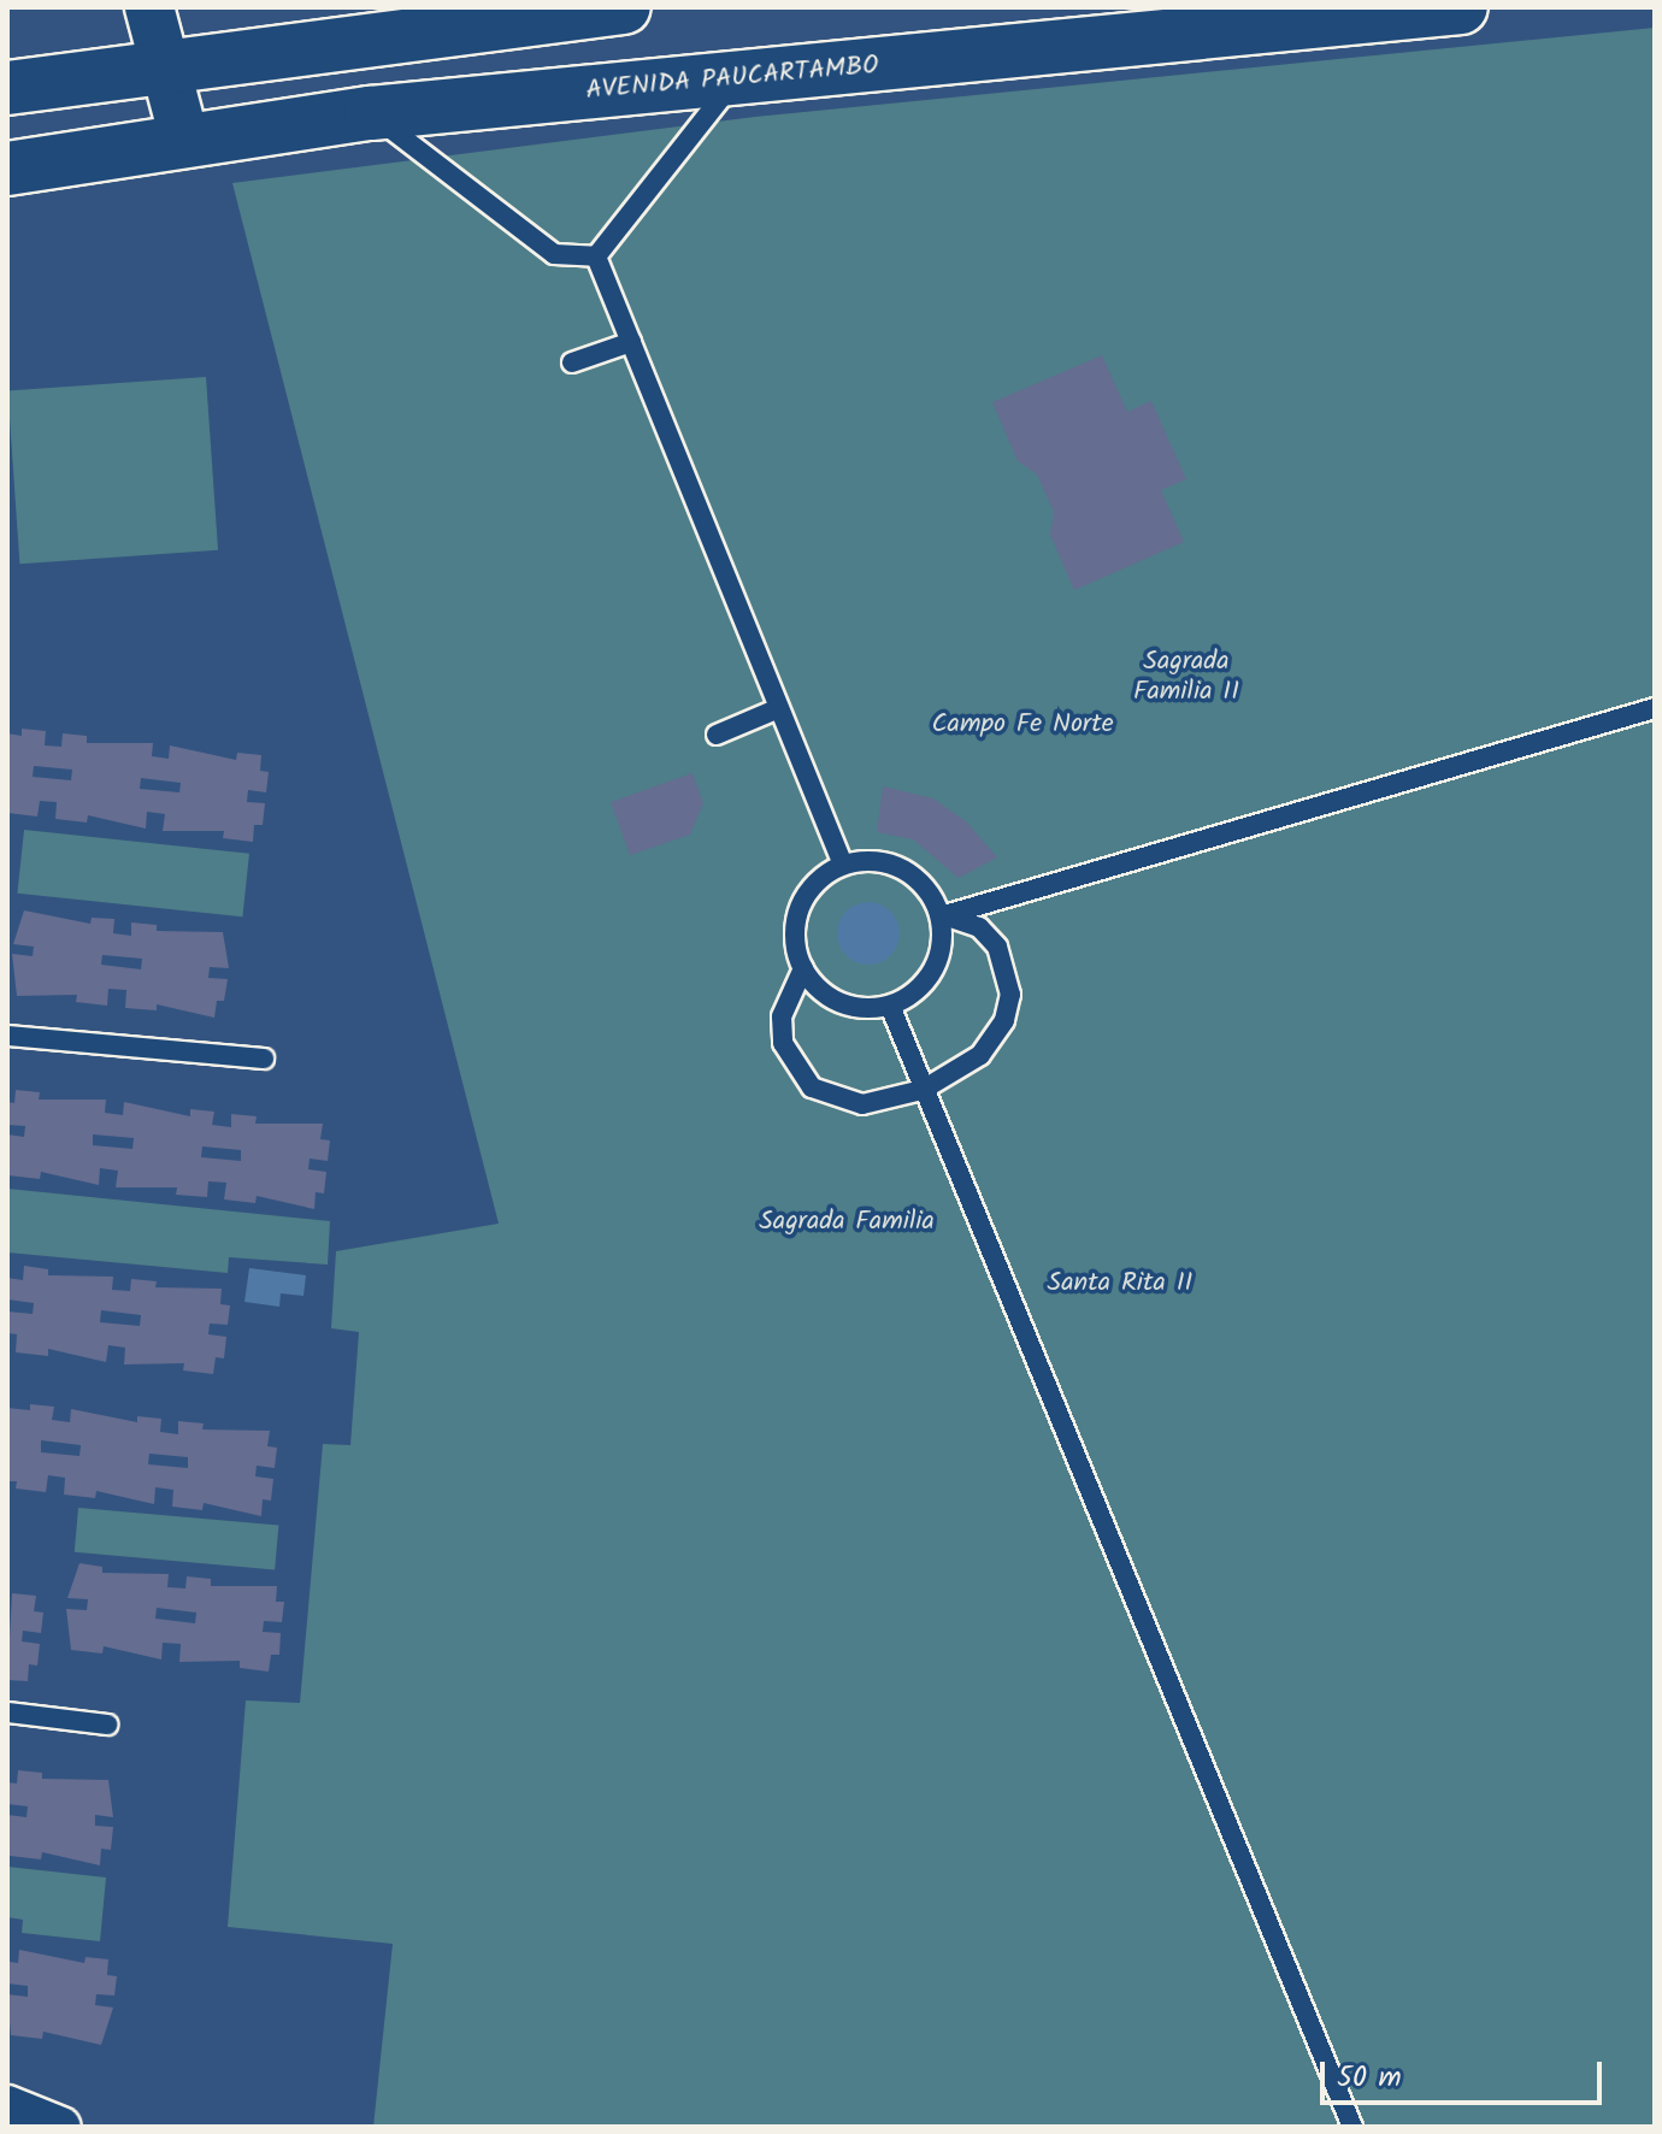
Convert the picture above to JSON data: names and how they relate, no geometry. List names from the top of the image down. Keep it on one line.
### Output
{"streets":{"main road":["AVENIDA PAUCARTAMBO"]},"parks":["Sagrada Familia II","Campo Fe Norte","Sagrada Familia","Santa Rita II"],"scale_bar":"50 m"}
